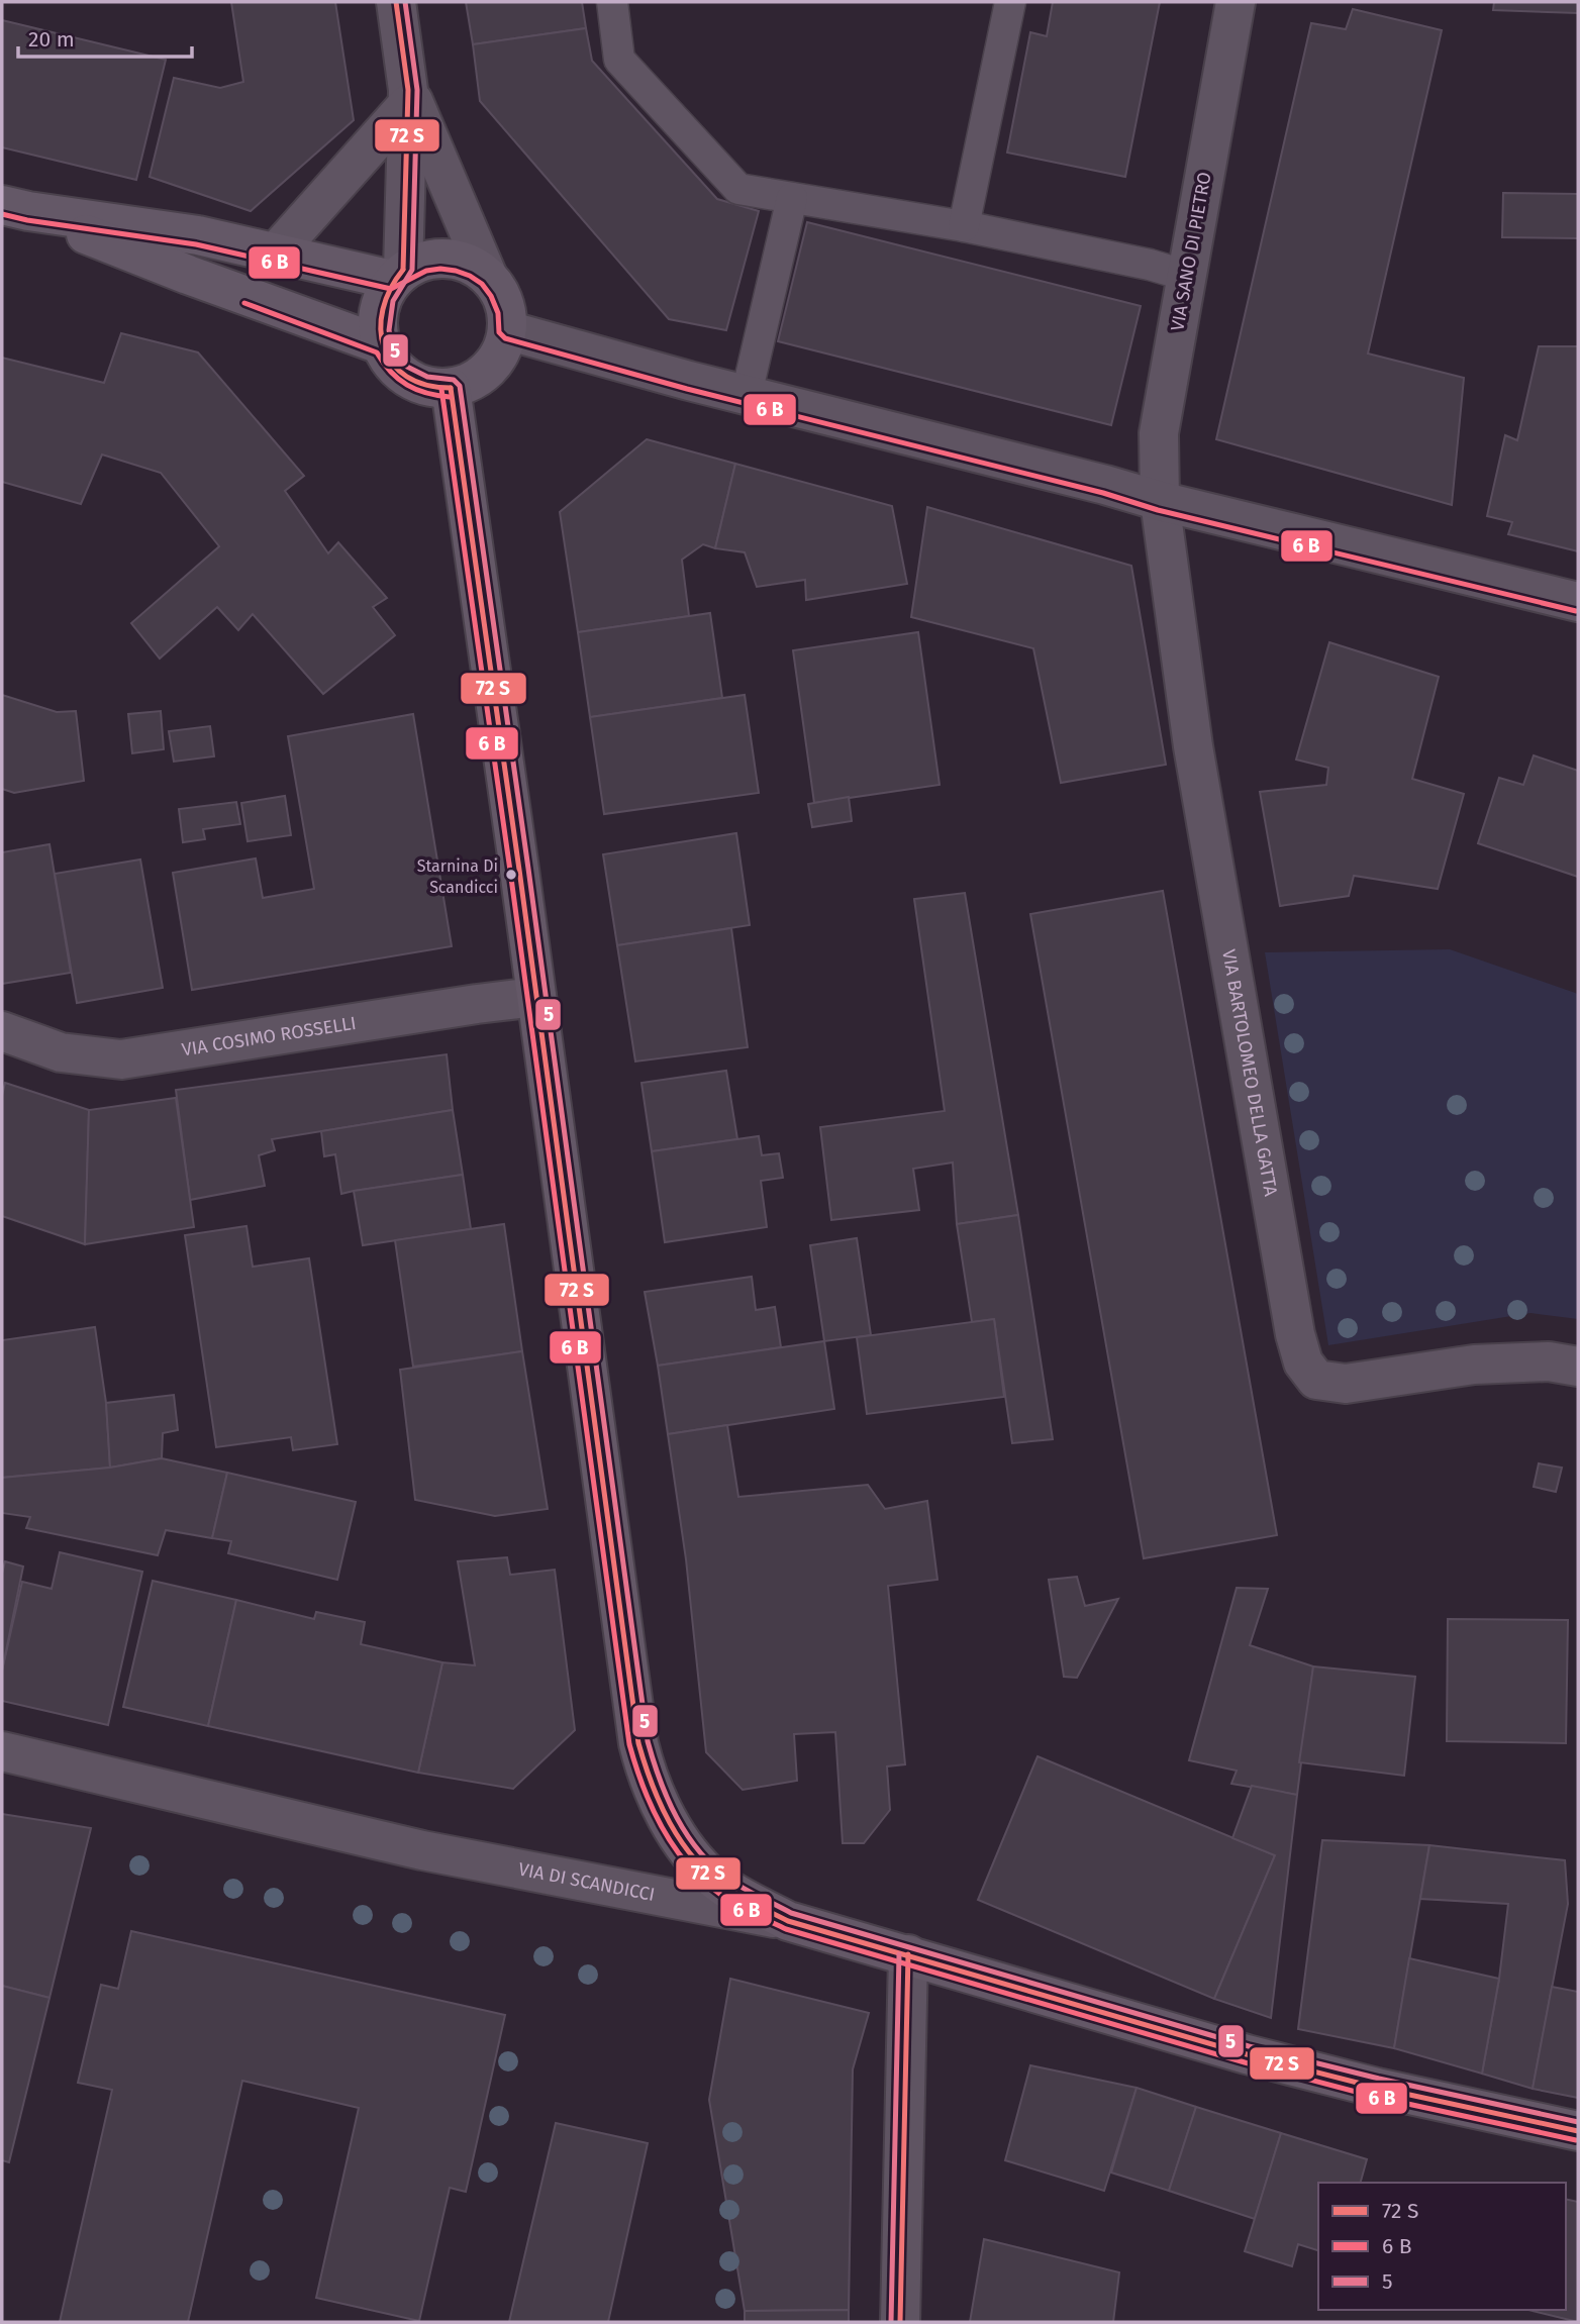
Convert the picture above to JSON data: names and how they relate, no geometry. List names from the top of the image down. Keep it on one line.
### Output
{"streets":{"street":["VIA SANO DI PIETRO","VIA COSIMO ROSSELLI","VIA BARTOLOMEO DELLA GATTA","VIA DI SCANDICCI"]},"crossings":[["VIA SANO DI PIETRO","VIA BARTOLOMEO DELLA GATTA"]],"places":["Starnina Di Scandicci"],"lines":["transit line 5"],"legend":["72 S","6 B","5"],"scale_bar":"20 m"}
